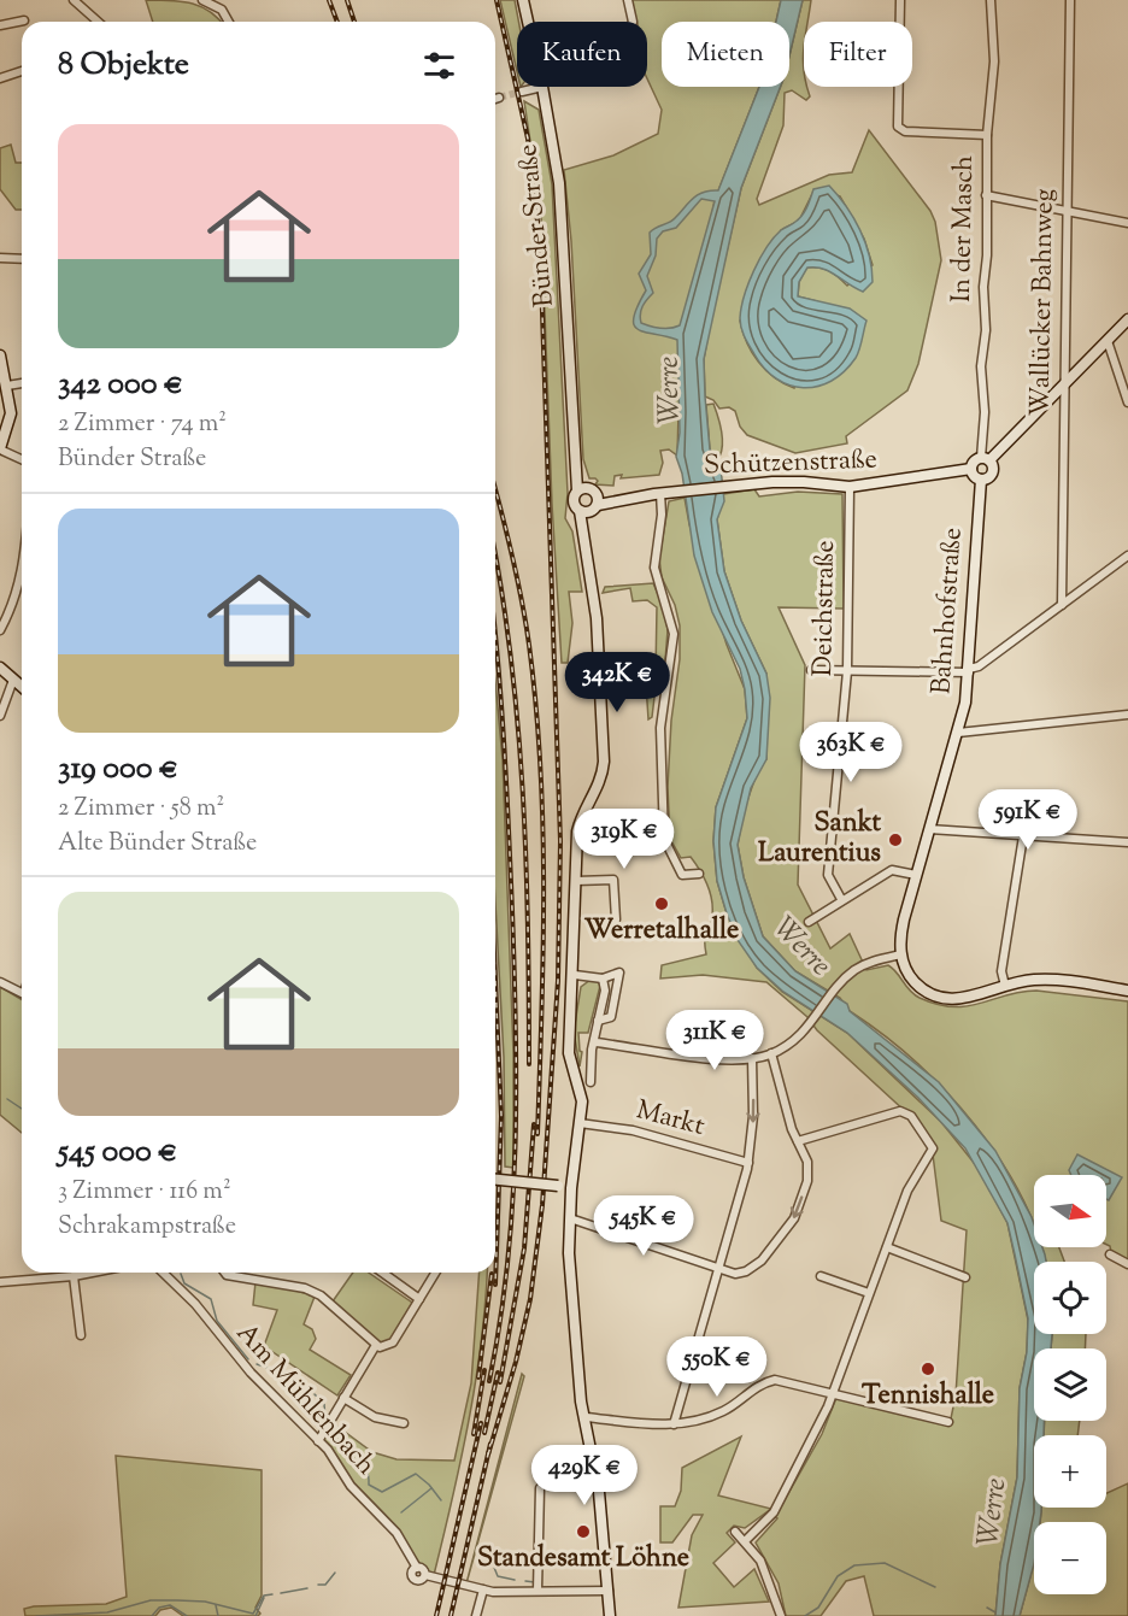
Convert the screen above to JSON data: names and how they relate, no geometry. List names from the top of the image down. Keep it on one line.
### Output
{"streets":{"main road":["Bünder Straße","Schützenstraße","Bahnhofstraße"],"street":["In der Masch","Wallücker Bahnweg","Deichstraße","Markt","Am Mühlenbach"]},"crossings":[["Bünder Straße","Schützenstraße"],["In der Masch","Schützenstraße"],["In der Masch","Bahnhofstraße"],["Schützenstraße","Deichstraße"],["Schützenstraße","Bahnhofstraße"]],"water":["Werre"],"places":["Sankt Laurentius","Werretalhalle","Tennishalle","Standesamt Löhne"],"north":"right","page":{"chip":["Kaufen","Mieten","Filter"],"heading":"8 Objekte","list":[{"name":"342 000 €","note":"2 Zimmer · 74 m² · Bünder Straße"},{"name":"319 000 €","note":"2 Zimmer · 58 m² · Alte Bünder Straße"},{"name":"545 000 €","note":"3 Zimmer · 116 m² · Schrakampstraße"}],"price":["342K €","363K €","591K €","319K €","311K €","545K €","550K €","429K €"],"map_buttons":["+","−"]}}
